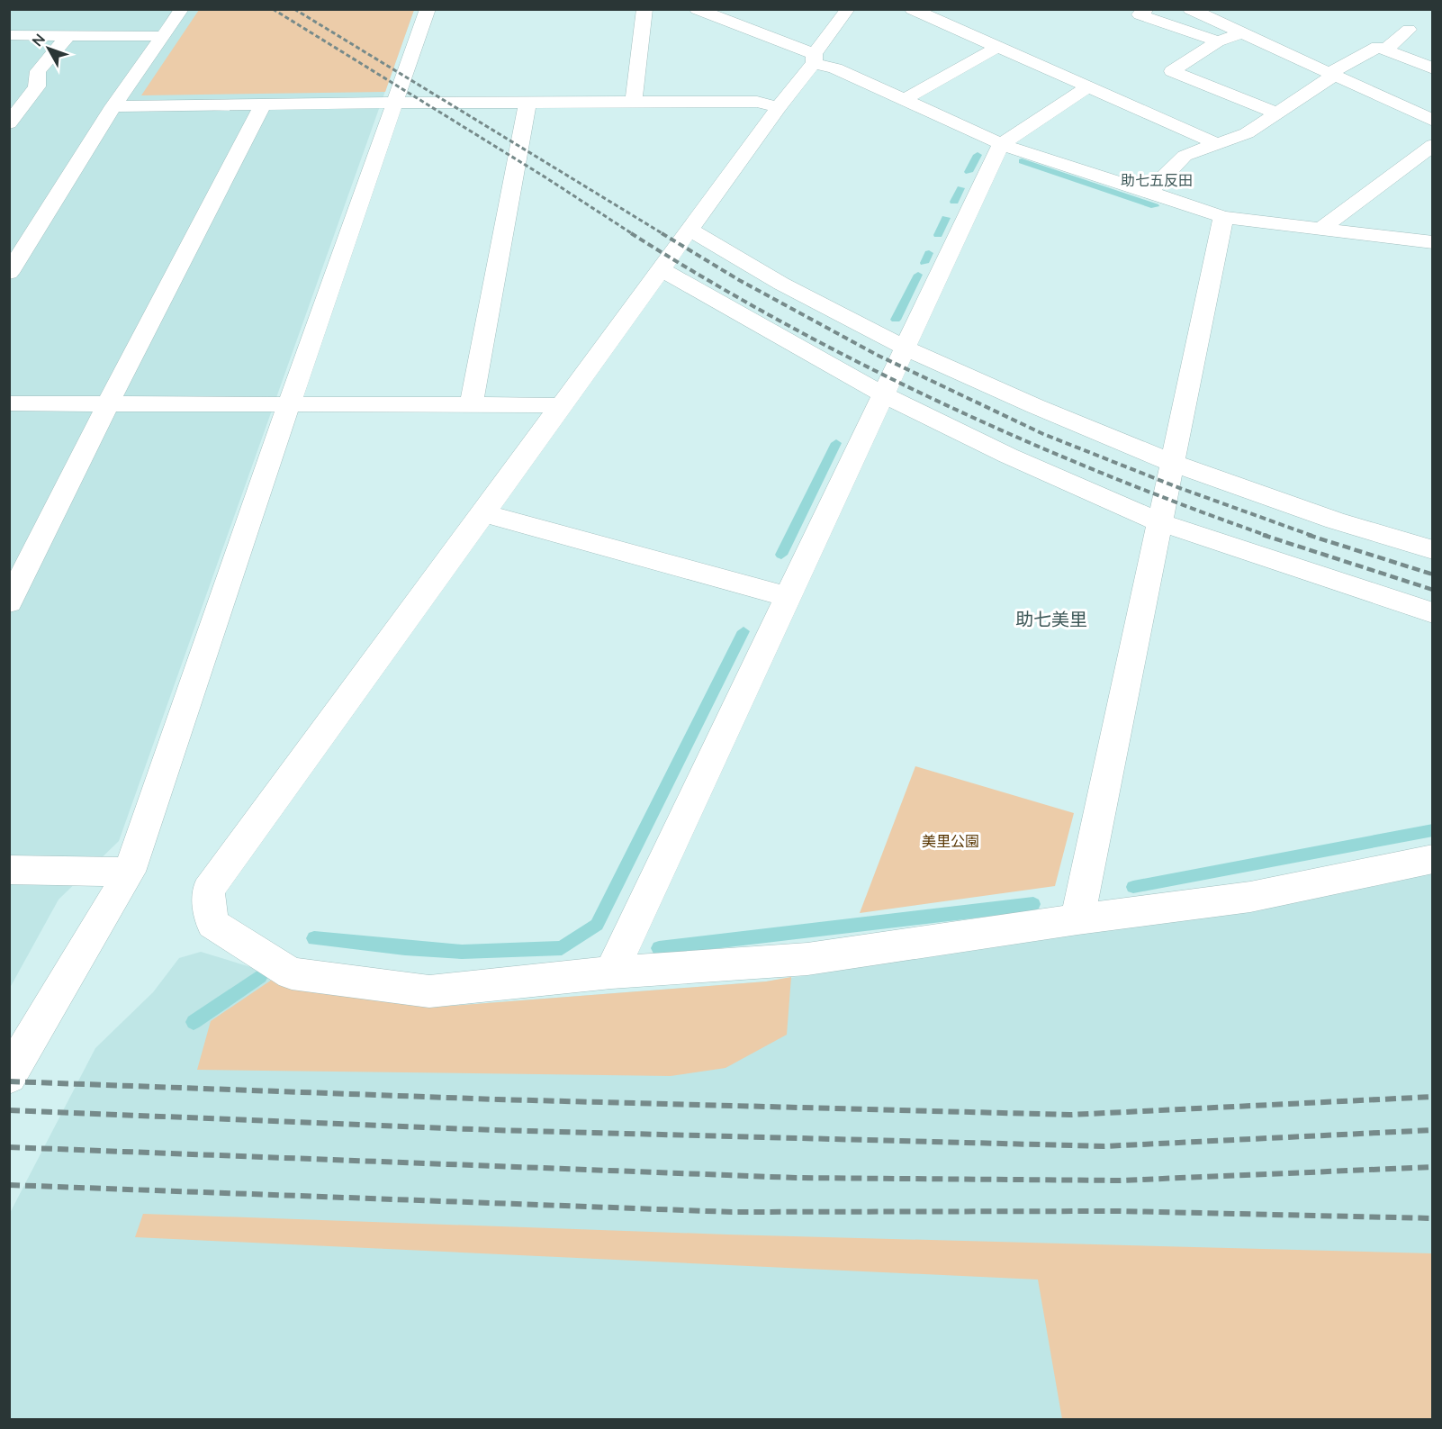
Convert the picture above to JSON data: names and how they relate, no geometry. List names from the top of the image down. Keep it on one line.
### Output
{"districts":["助七五反田","助七美里"],"parks":["美里公園"],"north":"top left"}
